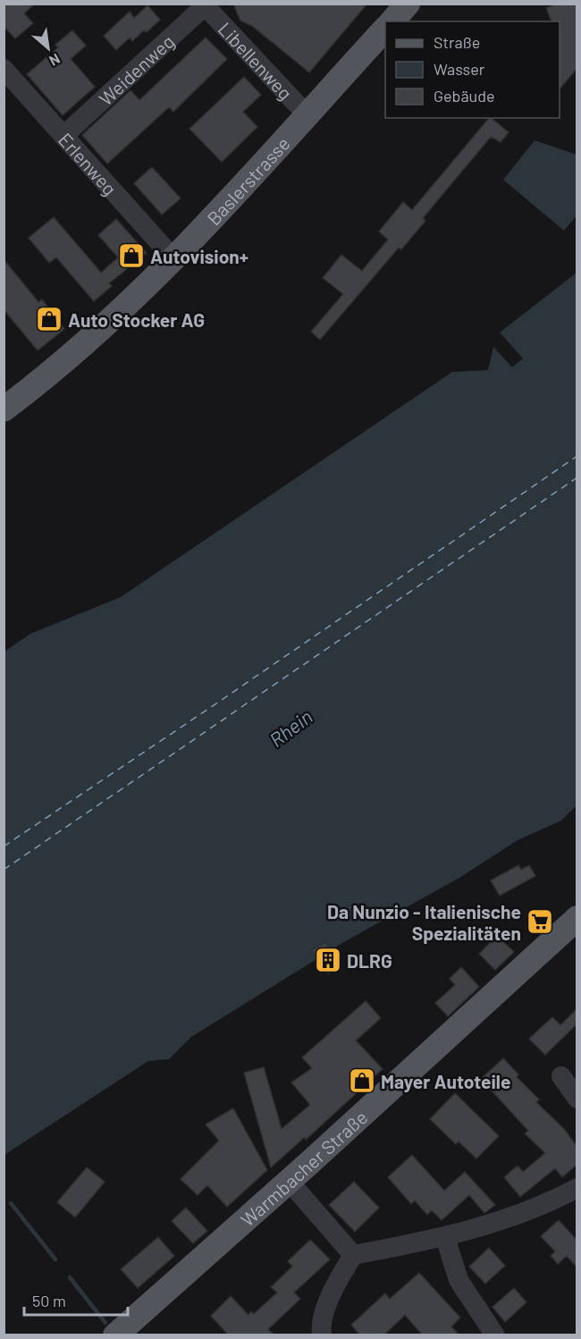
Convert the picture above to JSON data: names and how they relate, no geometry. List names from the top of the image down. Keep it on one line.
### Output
{"streets":{"main road":["Baslerstrasse","Warmbacher Straße"],"street":["Libellenweg","Weidenweg","Erlenweg"]},"crossings":[["Libellenweg","Weidenweg"],["Libellenweg","Baslerstrasse"],["Weidenweg","Erlenweg"],["Erlenweg","Baslerstrasse"]],"water":["Rhein"],"places":{"shop":["Autovision+","Auto Stocker AG","Mayer Autoteile"],"supermarket":["Da Nunzio - Italienische Spezialitäten"],"building":["DLRG"]},"legend":["Straße","Wasser","Gebäude"],"scale_bar":"50 m","north":"bottom right"}
